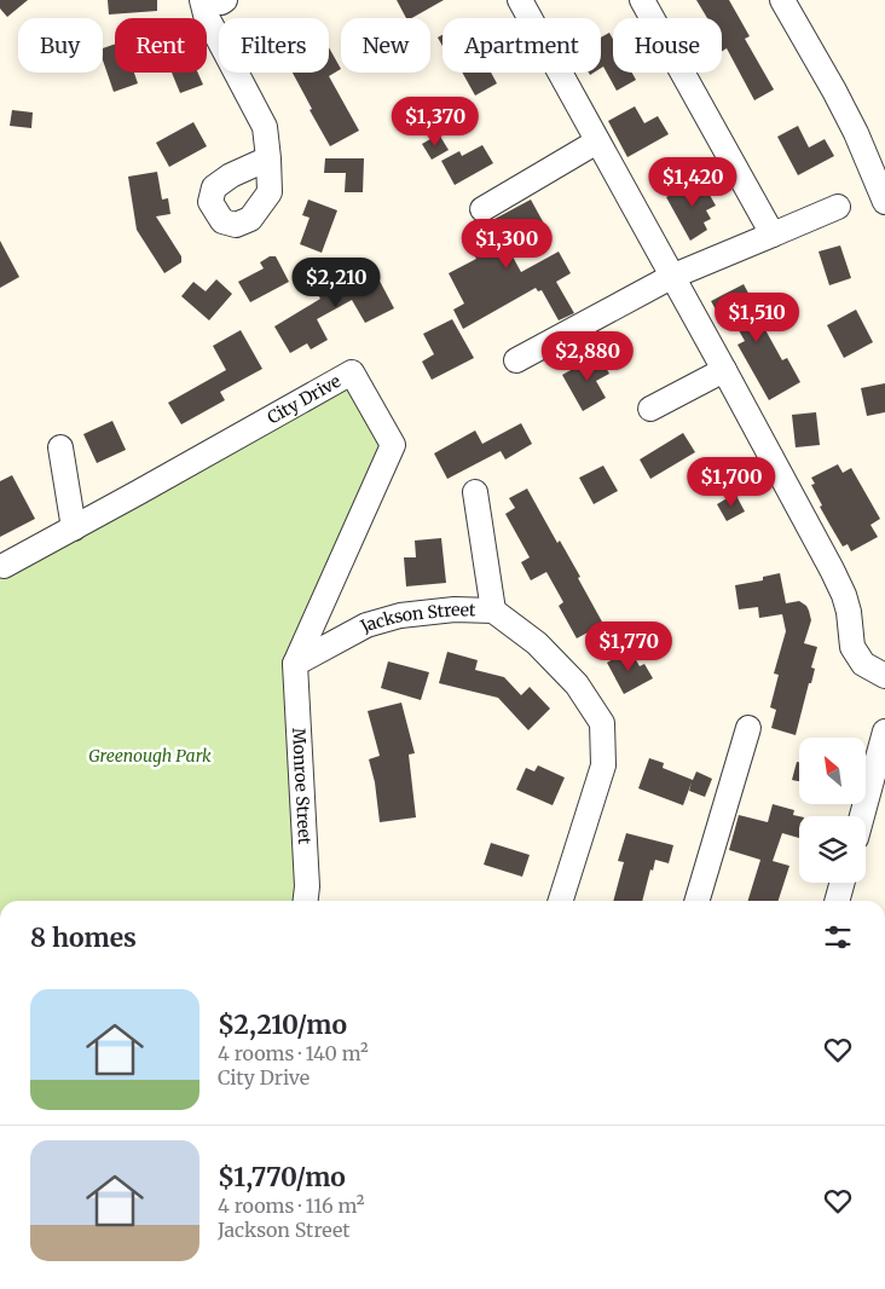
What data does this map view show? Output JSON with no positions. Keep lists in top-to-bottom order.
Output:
{
  "streets": {
    "street": ["City Drive", "Jackson Street", "Monroe Street"]
  },
  "crossings": [
    ["City Drive", "Jackson Street"],
    ["City Drive", "Monroe Street"],
    ["Jackson Street", "Monroe Street"]
  ],
  "parks": ["Greenough Park"],
  "north": "top left",
  "page": {
    "chip": [
      "Buy",
      "Rent",
      "Filters",
      "New",
      "Apartment",
      "House"
    ],
    "price": [
      "$1,370",
      "$1,420",
      "$1,300",
      "$2,210",
      "$1,510",
      "$2,880",
      "$1,700",
      "$1,770"
    ],
    "heading": "8 homes",
    "list": [
      {
        "name": "$2,210/mo",
        "note": "4 rooms · 140 m² · City Drive"
      },
      {
        "name": "$1,770/mo",
        "note": "4 rooms · 116 m² · Jackson Street"
      }
    ]
  }
}
